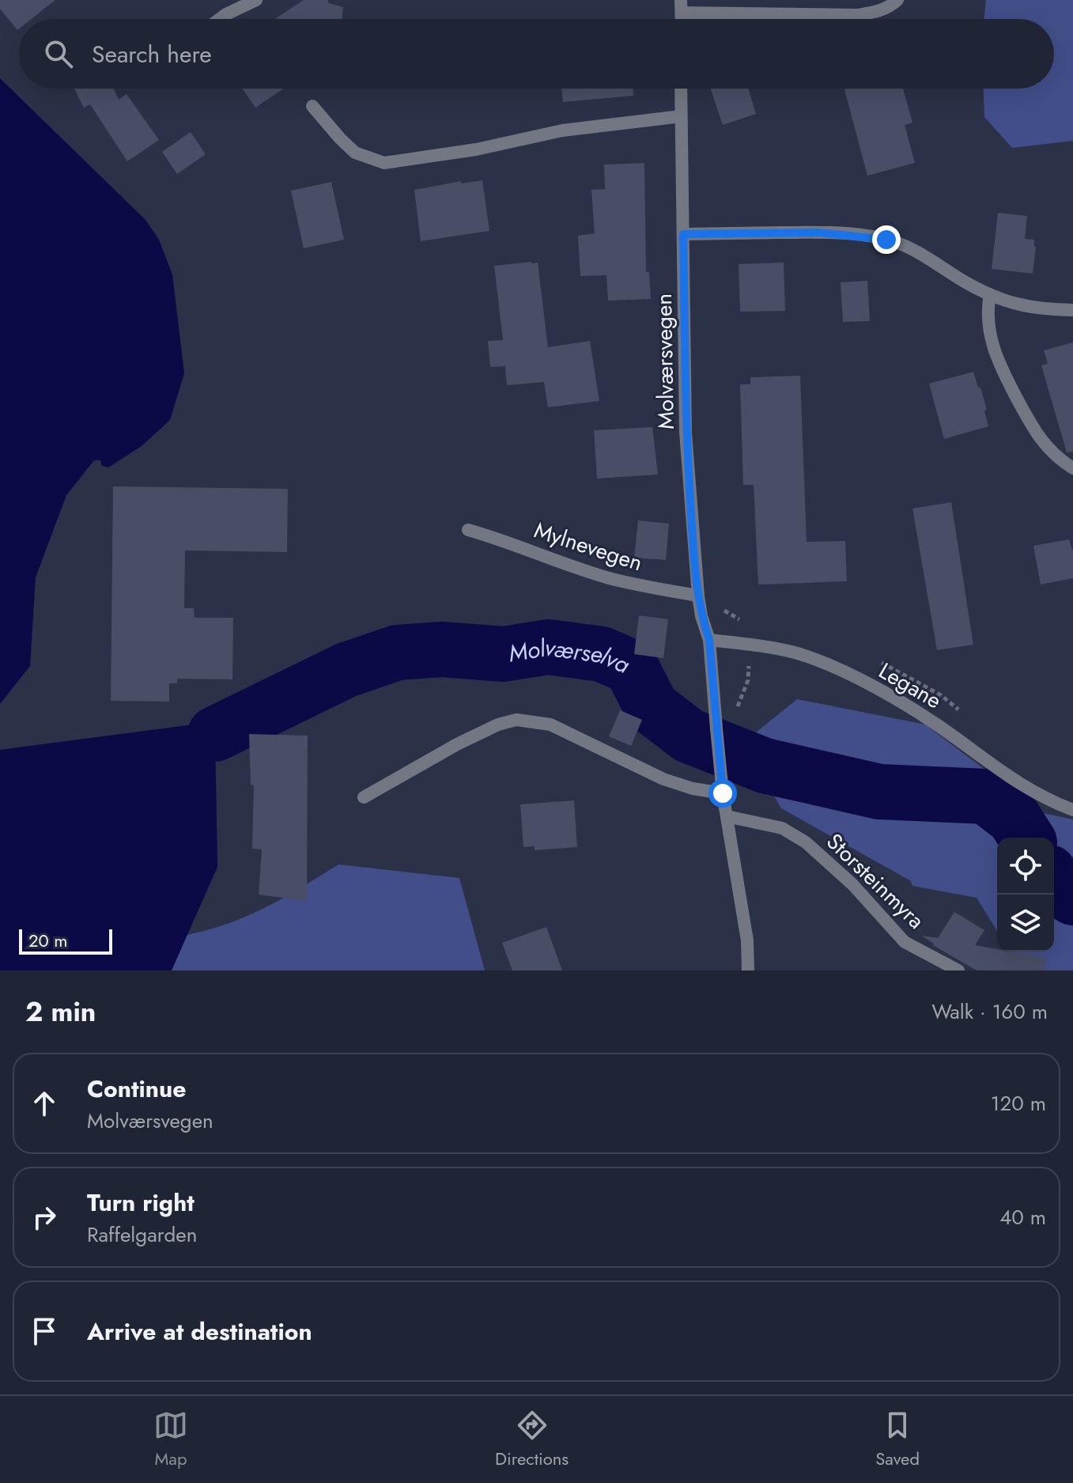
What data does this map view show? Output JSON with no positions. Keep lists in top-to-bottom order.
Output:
{
  "streets": {
    "street": [
      "Molværsvegen",
      "Mylnevegen",
      "Legane",
      "Storsteinmyra"
    ]
  },
  "crossings": [
    ["Molværsvegen", "Mylnevegen"],
    ["Molværsvegen", "Legane"],
    ["Molværsvegen", "Storsteinmyra"]
  ],
  "water": ["Molværselva"],
  "scale_bar": "20 m",
  "page": {
    "search": "Search here",
    "scale": "20 m",
    "heading": ["2 min", "Walk · 160 m"],
    "list": [
      ["Continue", "Molværsvegen", "120 m"],
      ["Turn right", "Raffelgarden", "40 m"],
      "Arrive at destination"
    ],
    "nav": ["Map", "Directions", "Saved"]
  }
}
